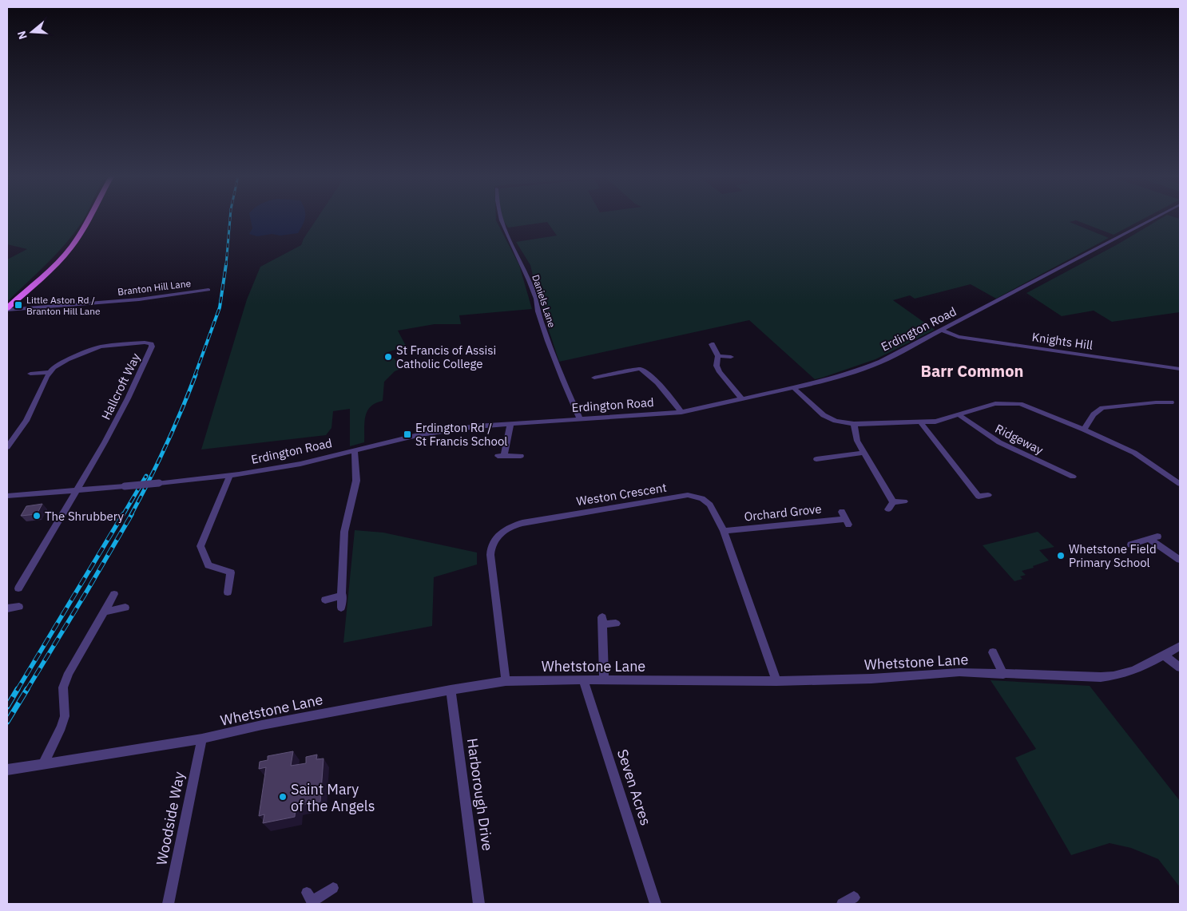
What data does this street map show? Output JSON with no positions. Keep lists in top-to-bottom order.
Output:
{
  "streets": {
    "street": [
      "Branton Hill Lane",
      "Daniels Lane",
      "Erdington Road",
      "Knights Hill",
      "Hallcroft Way",
      "Ridgeway",
      "Weston Crescent",
      "Orchard Grove",
      "Whetstone Lane",
      "Seven Acres",
      "Harborough Drive",
      "Woodside Way"
    ]
  },
  "crossings": [
    ["Daniels Lane", "Erdington Road"],
    ["Erdington Road", "Knights Hill"],
    ["Erdington Road", "Hallcroft Way"],
    ["Weston Crescent", "Orchard Grove"],
    ["Weston Crescent", "Whetstone Lane"],
    ["Whetstone Lane", "Seven Acres"],
    ["Whetstone Lane", "Harborough Drive"],
    ["Whetstone Lane", "Woodside Way"]
  ],
  "districts": ["Barr Common"],
  "places": {
    "transit": ["Little Aston Rd / Branton Hill Lane", "Erdington Rd / St Francis School"],
    "other": [
      "St Francis of Assisi Catholic College",
      "The Shrubbery",
      "Whetstone Field Primary School",
      "Saint Mary of the Angels"
    ]
  },
  "north": "left"
}
